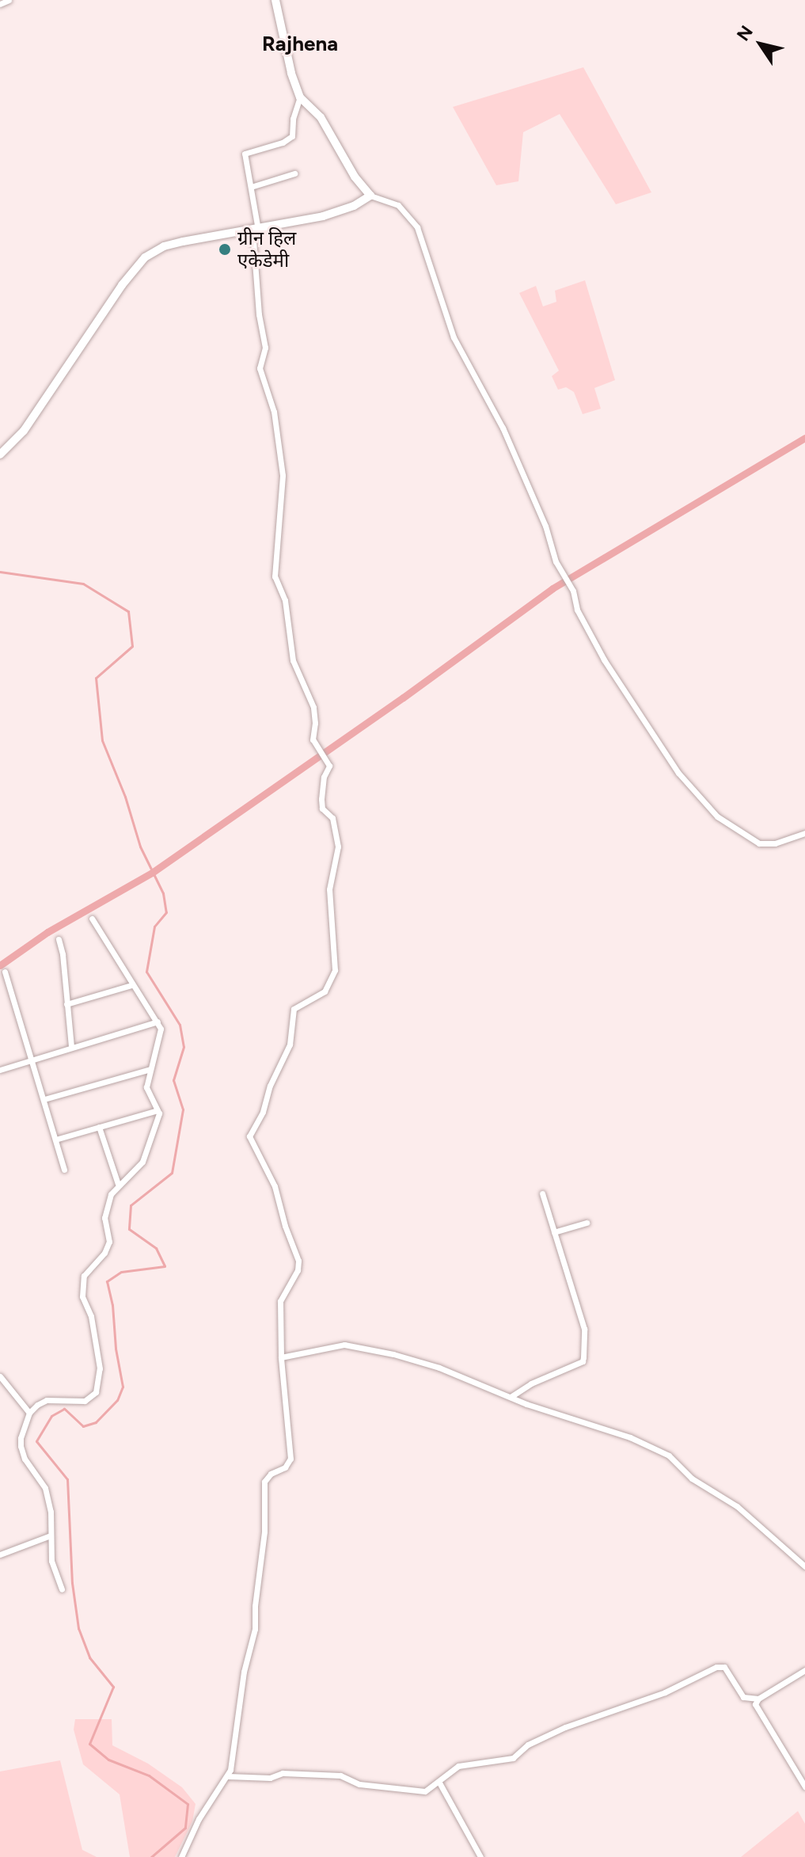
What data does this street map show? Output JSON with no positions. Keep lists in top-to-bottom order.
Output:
{
  "districts": ["Rajhena"],
  "places": ["ग्रीन हिल एकेडेमी"],
  "north": "top left"
}
